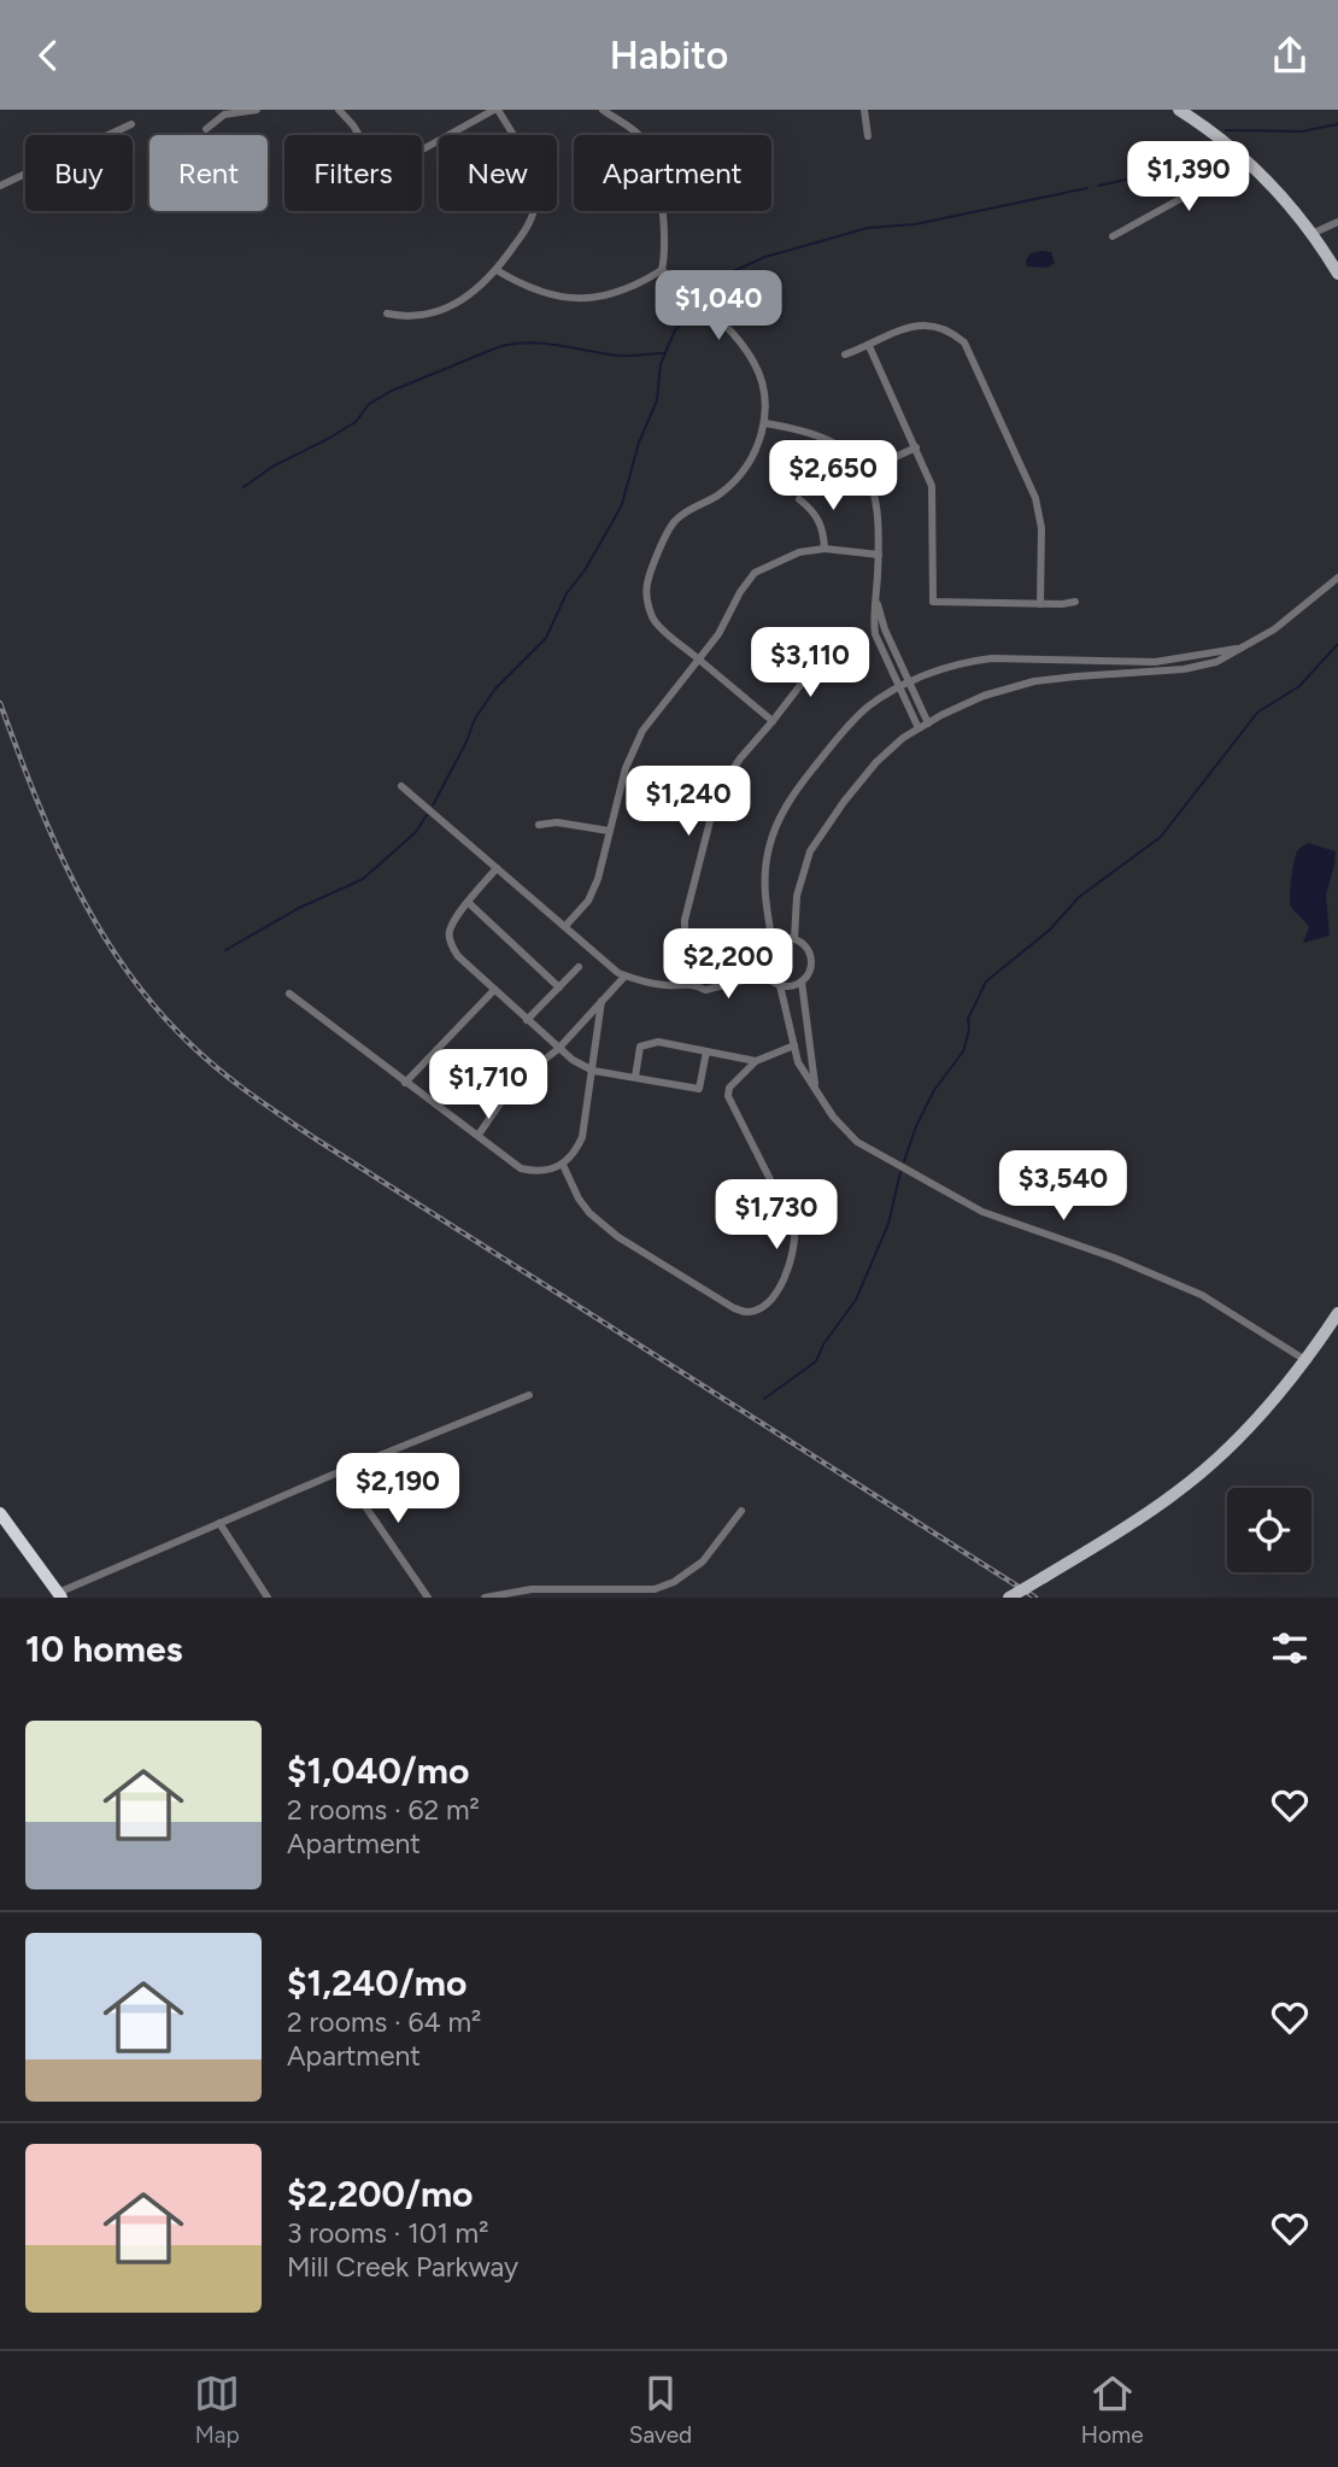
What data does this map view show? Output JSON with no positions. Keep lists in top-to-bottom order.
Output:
{
  "page": {
    "header": "Habito",
    "chip": [
      "Buy",
      "Rent",
      "Filters",
      "New",
      "Apartment"
    ],
    "price": [
      "$1,390",
      "$1,040",
      "$2,650",
      "$3,110",
      "$1,240",
      "$2,200",
      "$1,710",
      "$3,540",
      "$1,730",
      "$2,190"
    ],
    "heading": "10 homes",
    "list": [
      {
        "name": "$1,040/mo",
        "note": "2 rooms · 62 m² · Apartment"
      },
      {
        "name": "$1,240/mo",
        "note": "2 rooms · 64 m² · Apartment"
      },
      {
        "name": "$2,200/mo",
        "note": "3 rooms · 101 m² · Mill Creek Parkway"
      }
    ],
    "tabs": ["Map", "Saved", "Home"]
  }
}
